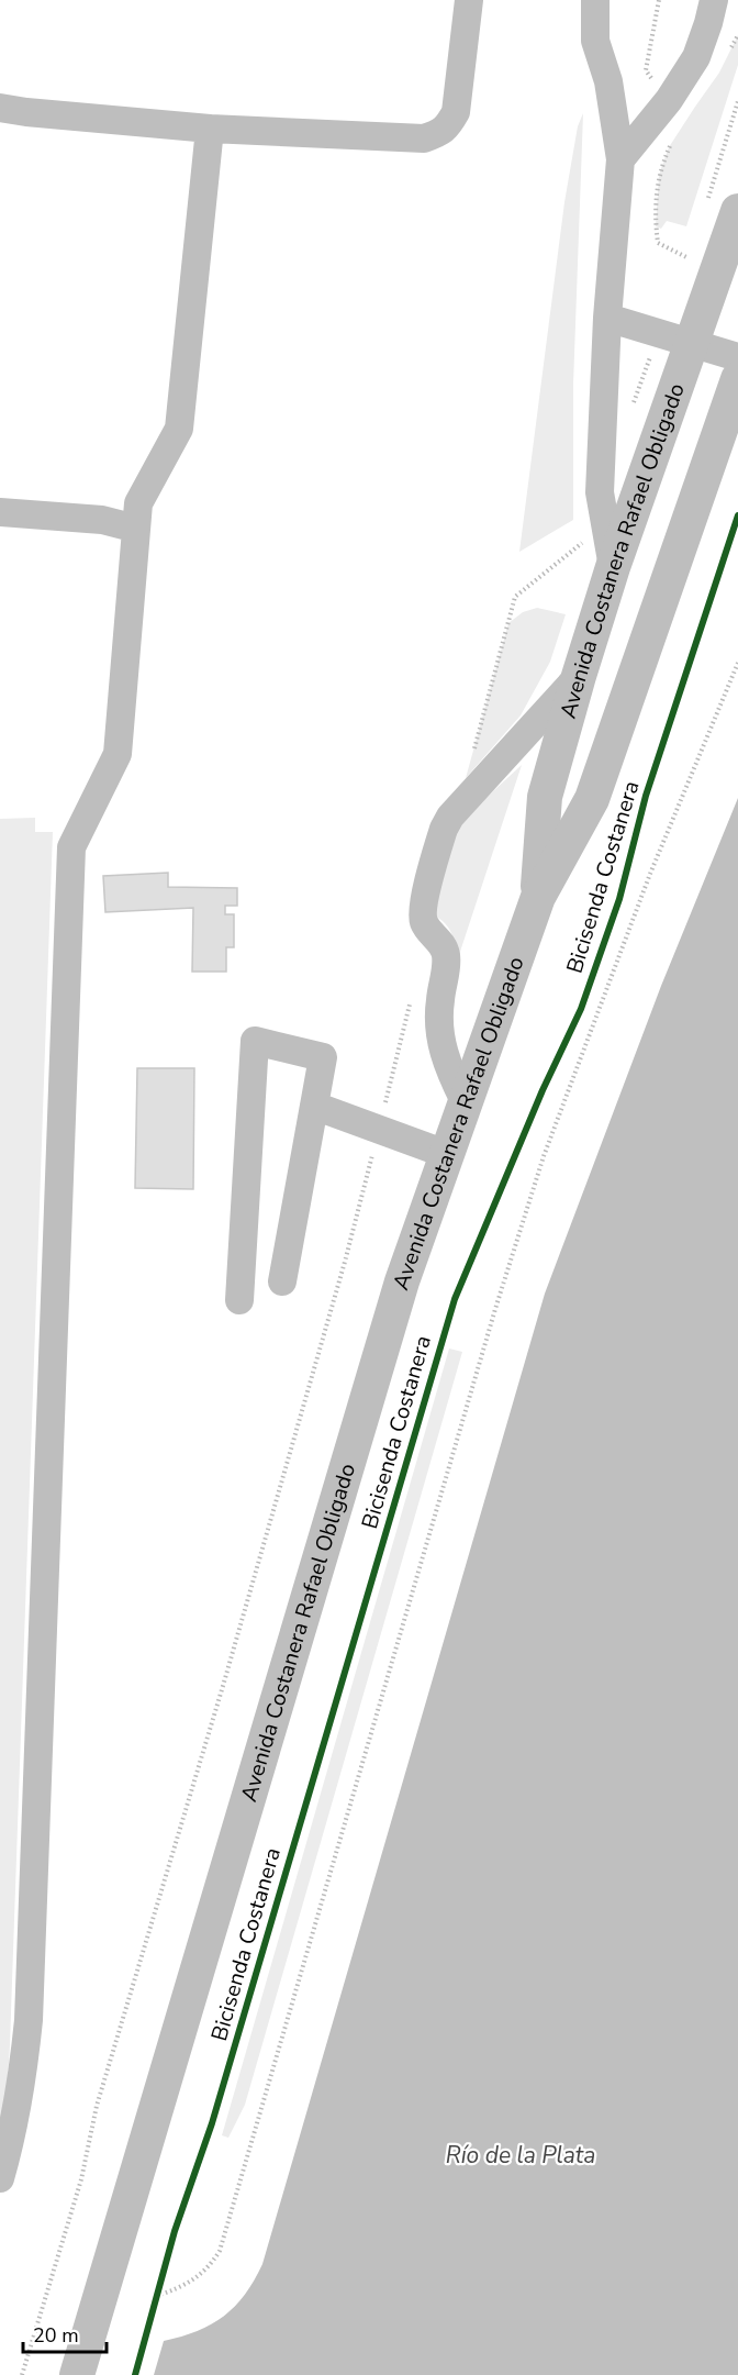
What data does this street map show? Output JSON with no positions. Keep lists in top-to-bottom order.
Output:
{
  "streets": {
    "main road": ["Avenida Costanera Rafael Obligado"],
    "cycle path": ["Bicisenda Costanera"]
  },
  "water": ["Río de la Plata"],
  "scale_bar": "20 m"
}
